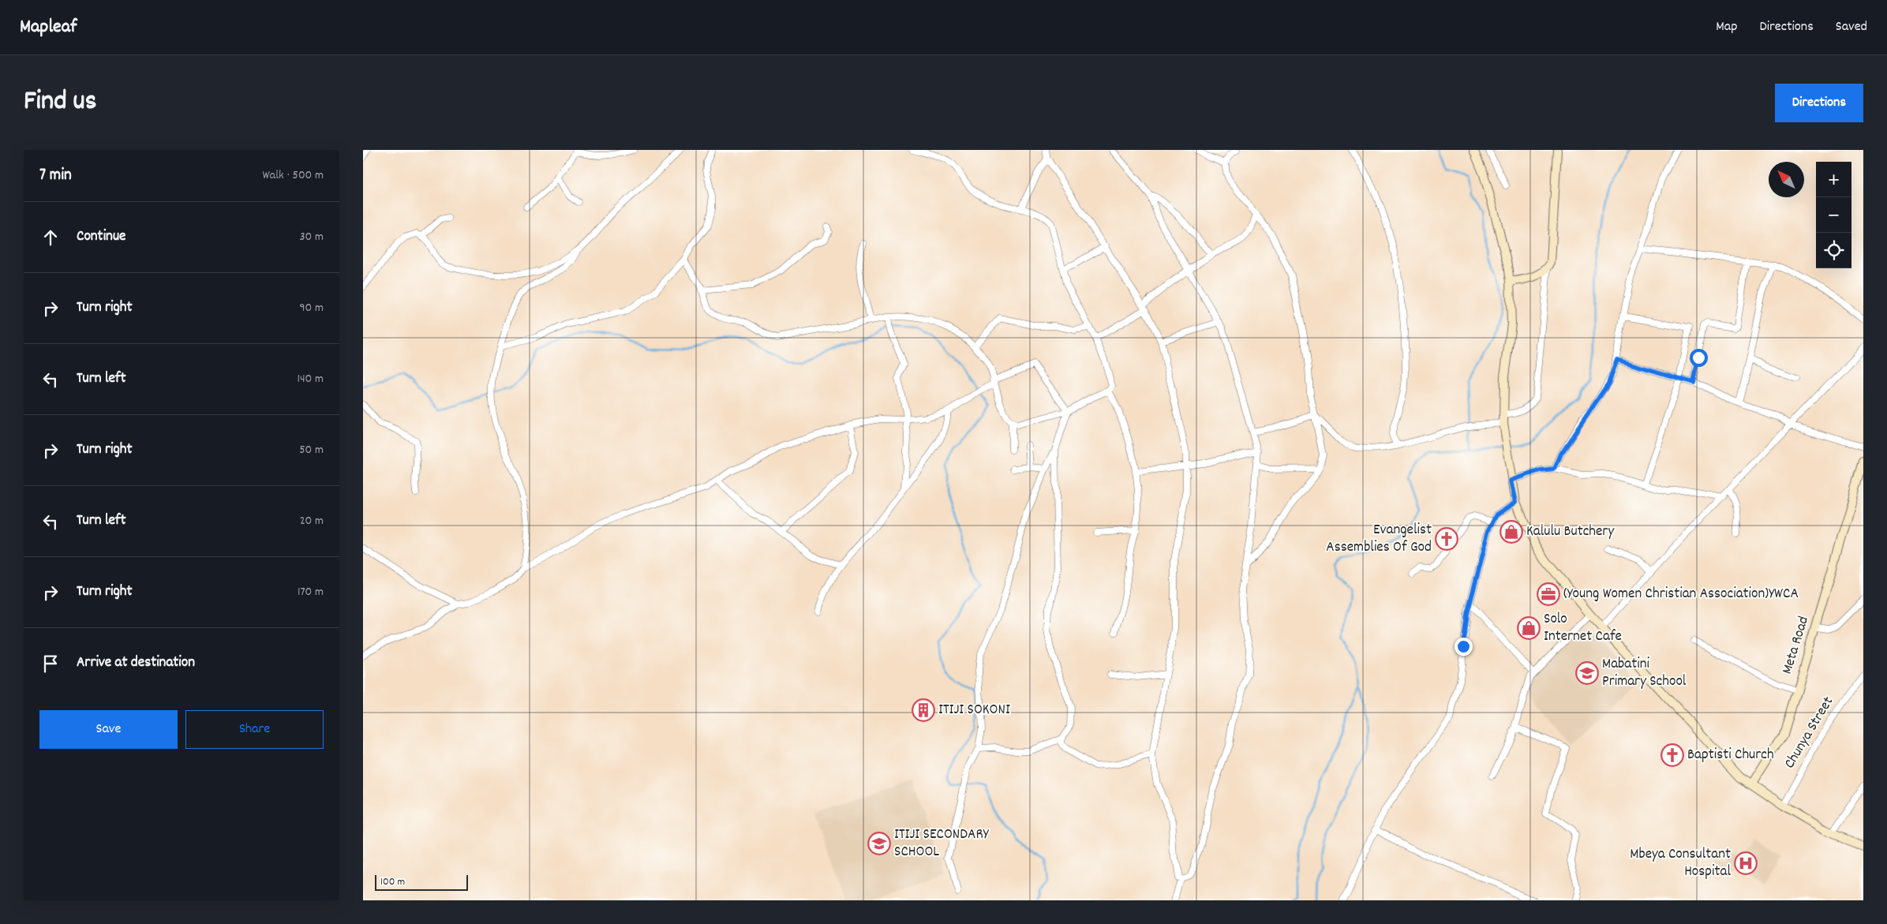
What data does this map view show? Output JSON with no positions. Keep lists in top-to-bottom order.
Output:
{
  "streets": {
    "main road": ["Meta Road"],
    "street": ["Chunya Street"]
  },
  "places": {
    "shop": ["Kalulu Butchery", "Solo Internet Cafe"],
    "church": ["Evangelist Assemblies Of God", "Baptisti Church"],
    "office": ["(Young Women Christian Association)YWCA"],
    "school or university": ["Mabatini Primary School", "ITIJI SECONDARY SCHOOL"],
    "building": ["ITIJI SOKONI"],
    "hospital": ["Mbeya Consultant Hospital"]
  },
  "scale_bar": "100 m",
  "north": "top left",
  "page": {
    "header": "Mapleaf",
    "nav": ["Map", "Directions", "Saved"],
    "title": "Find us",
    "buttons": [
      "Directions",
      ["Save", "Share"]
    ],
    "heading": ["7 min", "Walk · 500 m"],
    "map_buttons": ["+", "−"],
    "list": [
      ["Continue", "30 m"],
      ["Turn right", "90 m"],
      ["Turn left", "140 m"],
      ["Turn right", "50 m"],
      ["Turn left", "20 m"],
      ["Turn right", "170 m"],
      "Arrive at destination"
    ],
    "scale": "100 m"
  }
}
